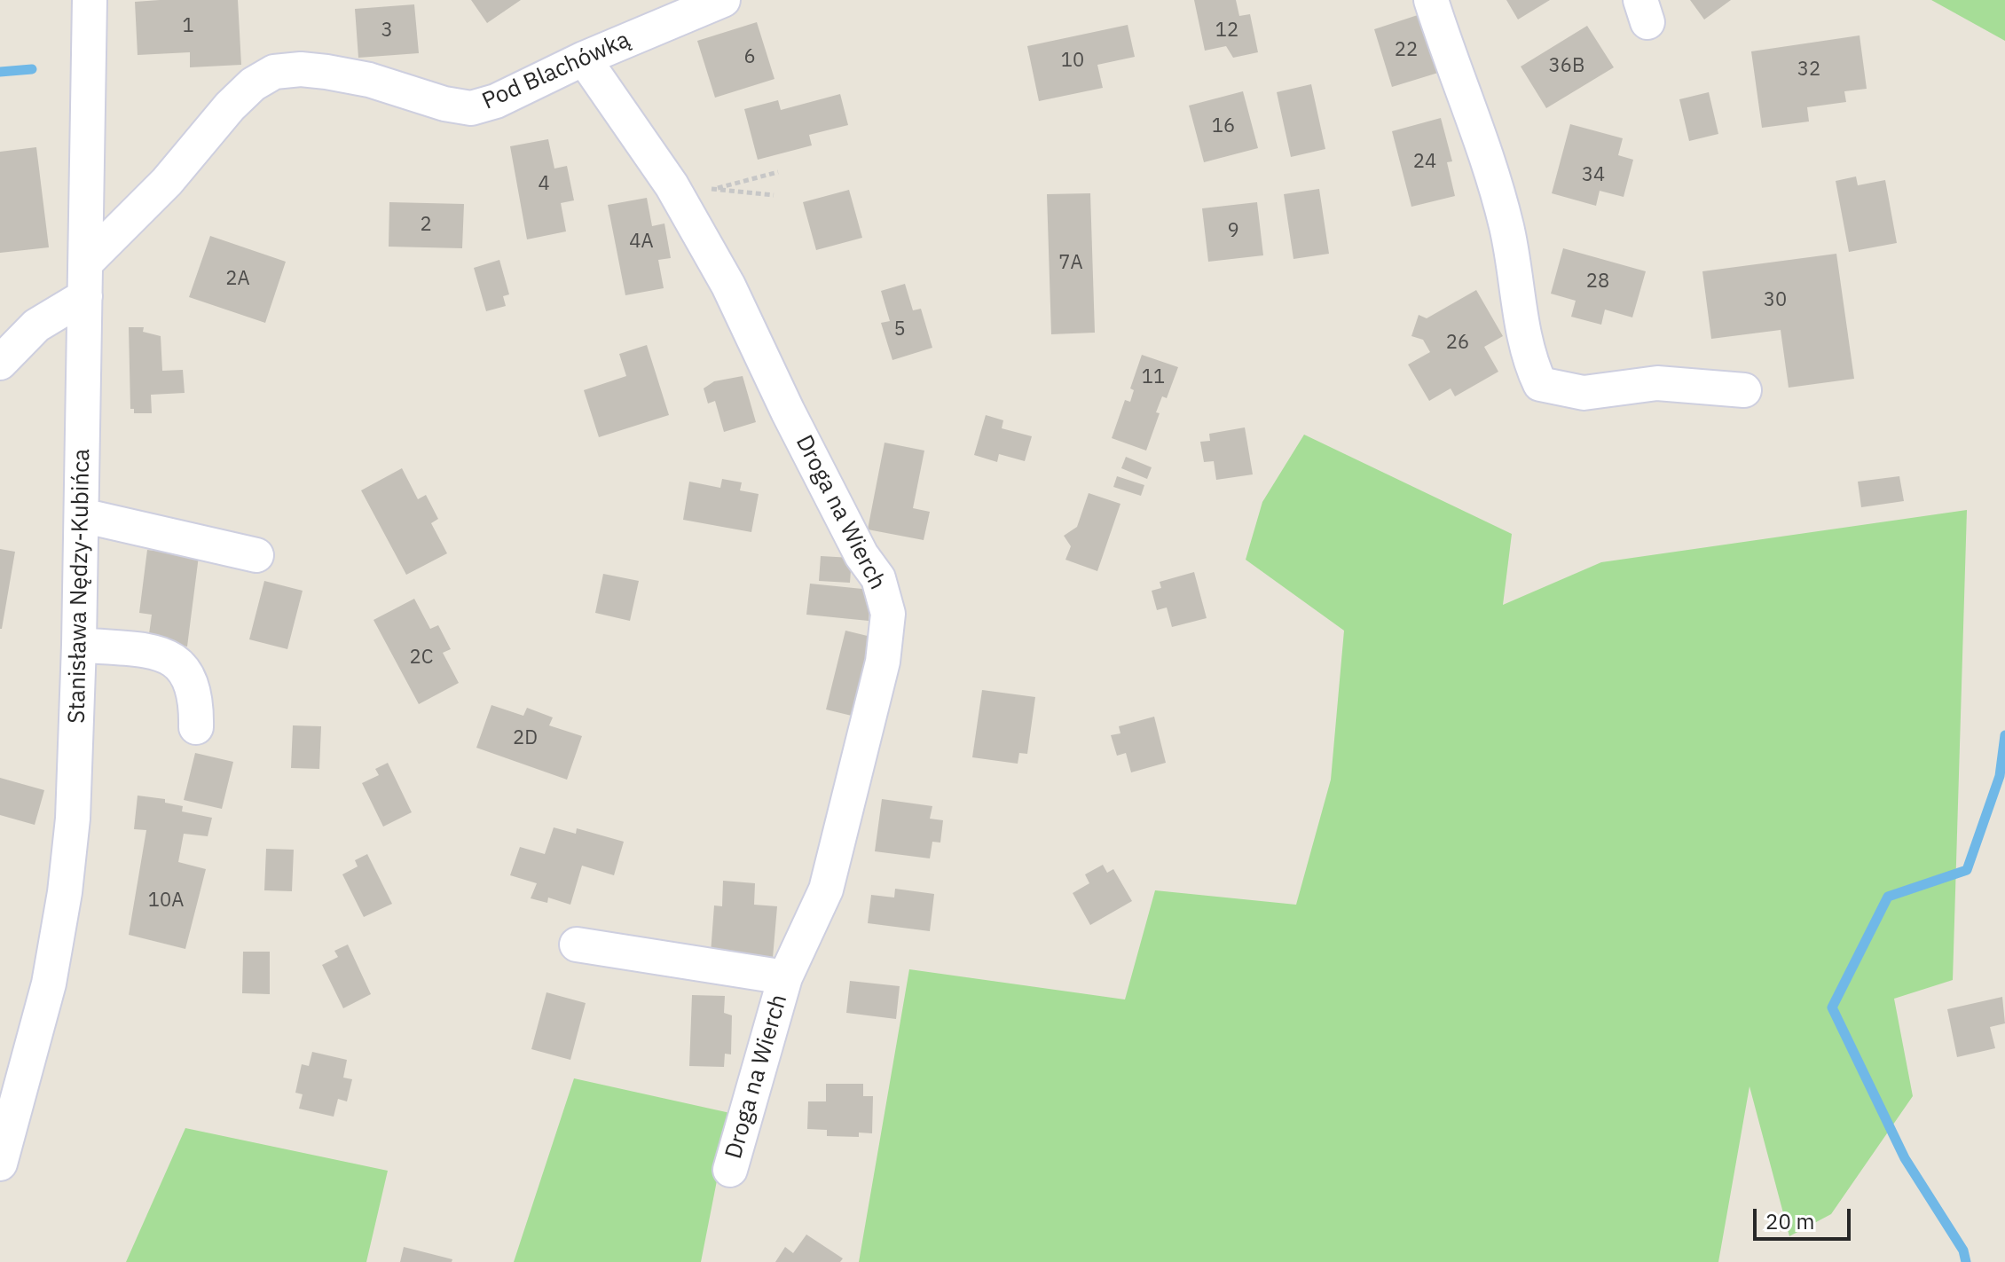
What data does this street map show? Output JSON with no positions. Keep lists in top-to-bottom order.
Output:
{
  "streets": {
    "street": ["Pod Blachówką", "Droga na Wierch", "Stanisława Nędzy-Kubińca"]
  },
  "crossings": [
    ["Pod Blachówką", "Droga na Wierch"],
    ["Pod Blachówką", "Stanisława Nędzy-Kubińca"]
  ],
  "house_numbers": [
    "1",
    "3",
    "12",
    "22",
    "6",
    "10",
    "36B",
    "32",
    "16",
    "24",
    "34",
    "4",
    "2",
    "9",
    "4A",
    "7A",
    "2A",
    "28",
    "30",
    "5",
    "26",
    "11",
    "2C",
    "2D",
    "10A"
  ],
  "scale_bar": "20 m"
}
